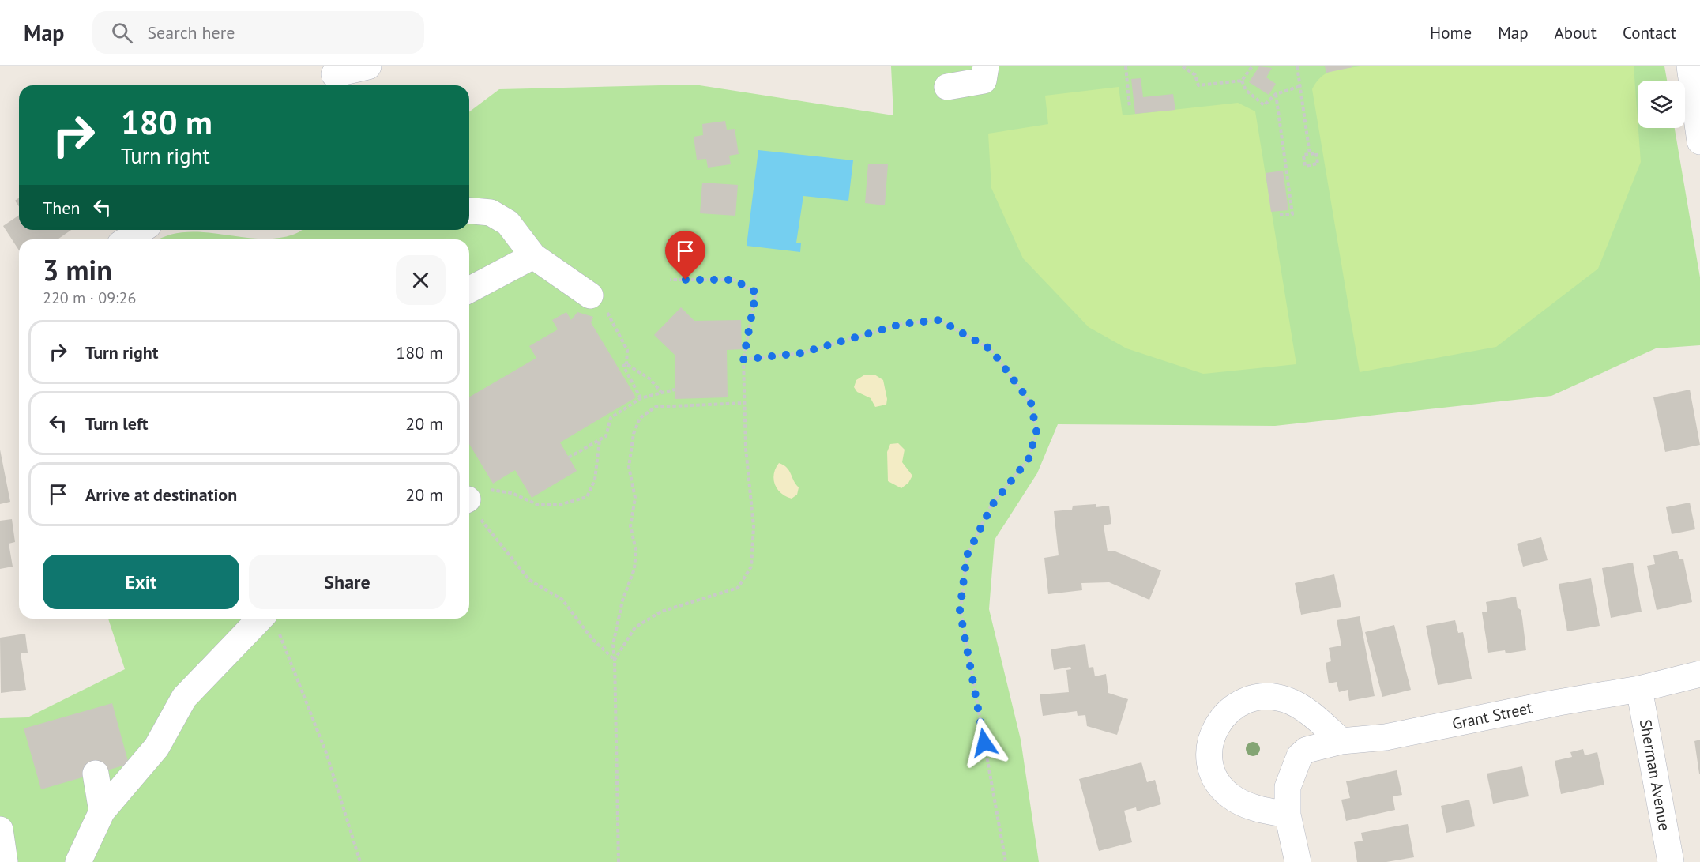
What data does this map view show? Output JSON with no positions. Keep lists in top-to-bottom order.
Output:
{
  "streets": {
    "street": ["Grant Street", "Sherman Avenue"]
  },
  "crossings": [
    ["Grant Street", "Sherman Avenue"]
  ],
  "page": {
    "header": "Map",
    "search": "Search here",
    "nav": [
      "Home",
      "Map",
      "About",
      "Contact"
    ],
    "turn": ["180 m", "Turn right"],
    "then": "Then",
    "heading": ["3 min", "220 m · 09:26"],
    "list": [
      {
        "name": "Turn right",
        "value": "180 m"
      },
      {
        "name": "Turn left",
        "value": "20 m"
      },
      {
        "name": "Arrive at destination",
        "value": "20 m"
      }
    ],
    "buttons": ["Exit", "Share"]
  }
}
